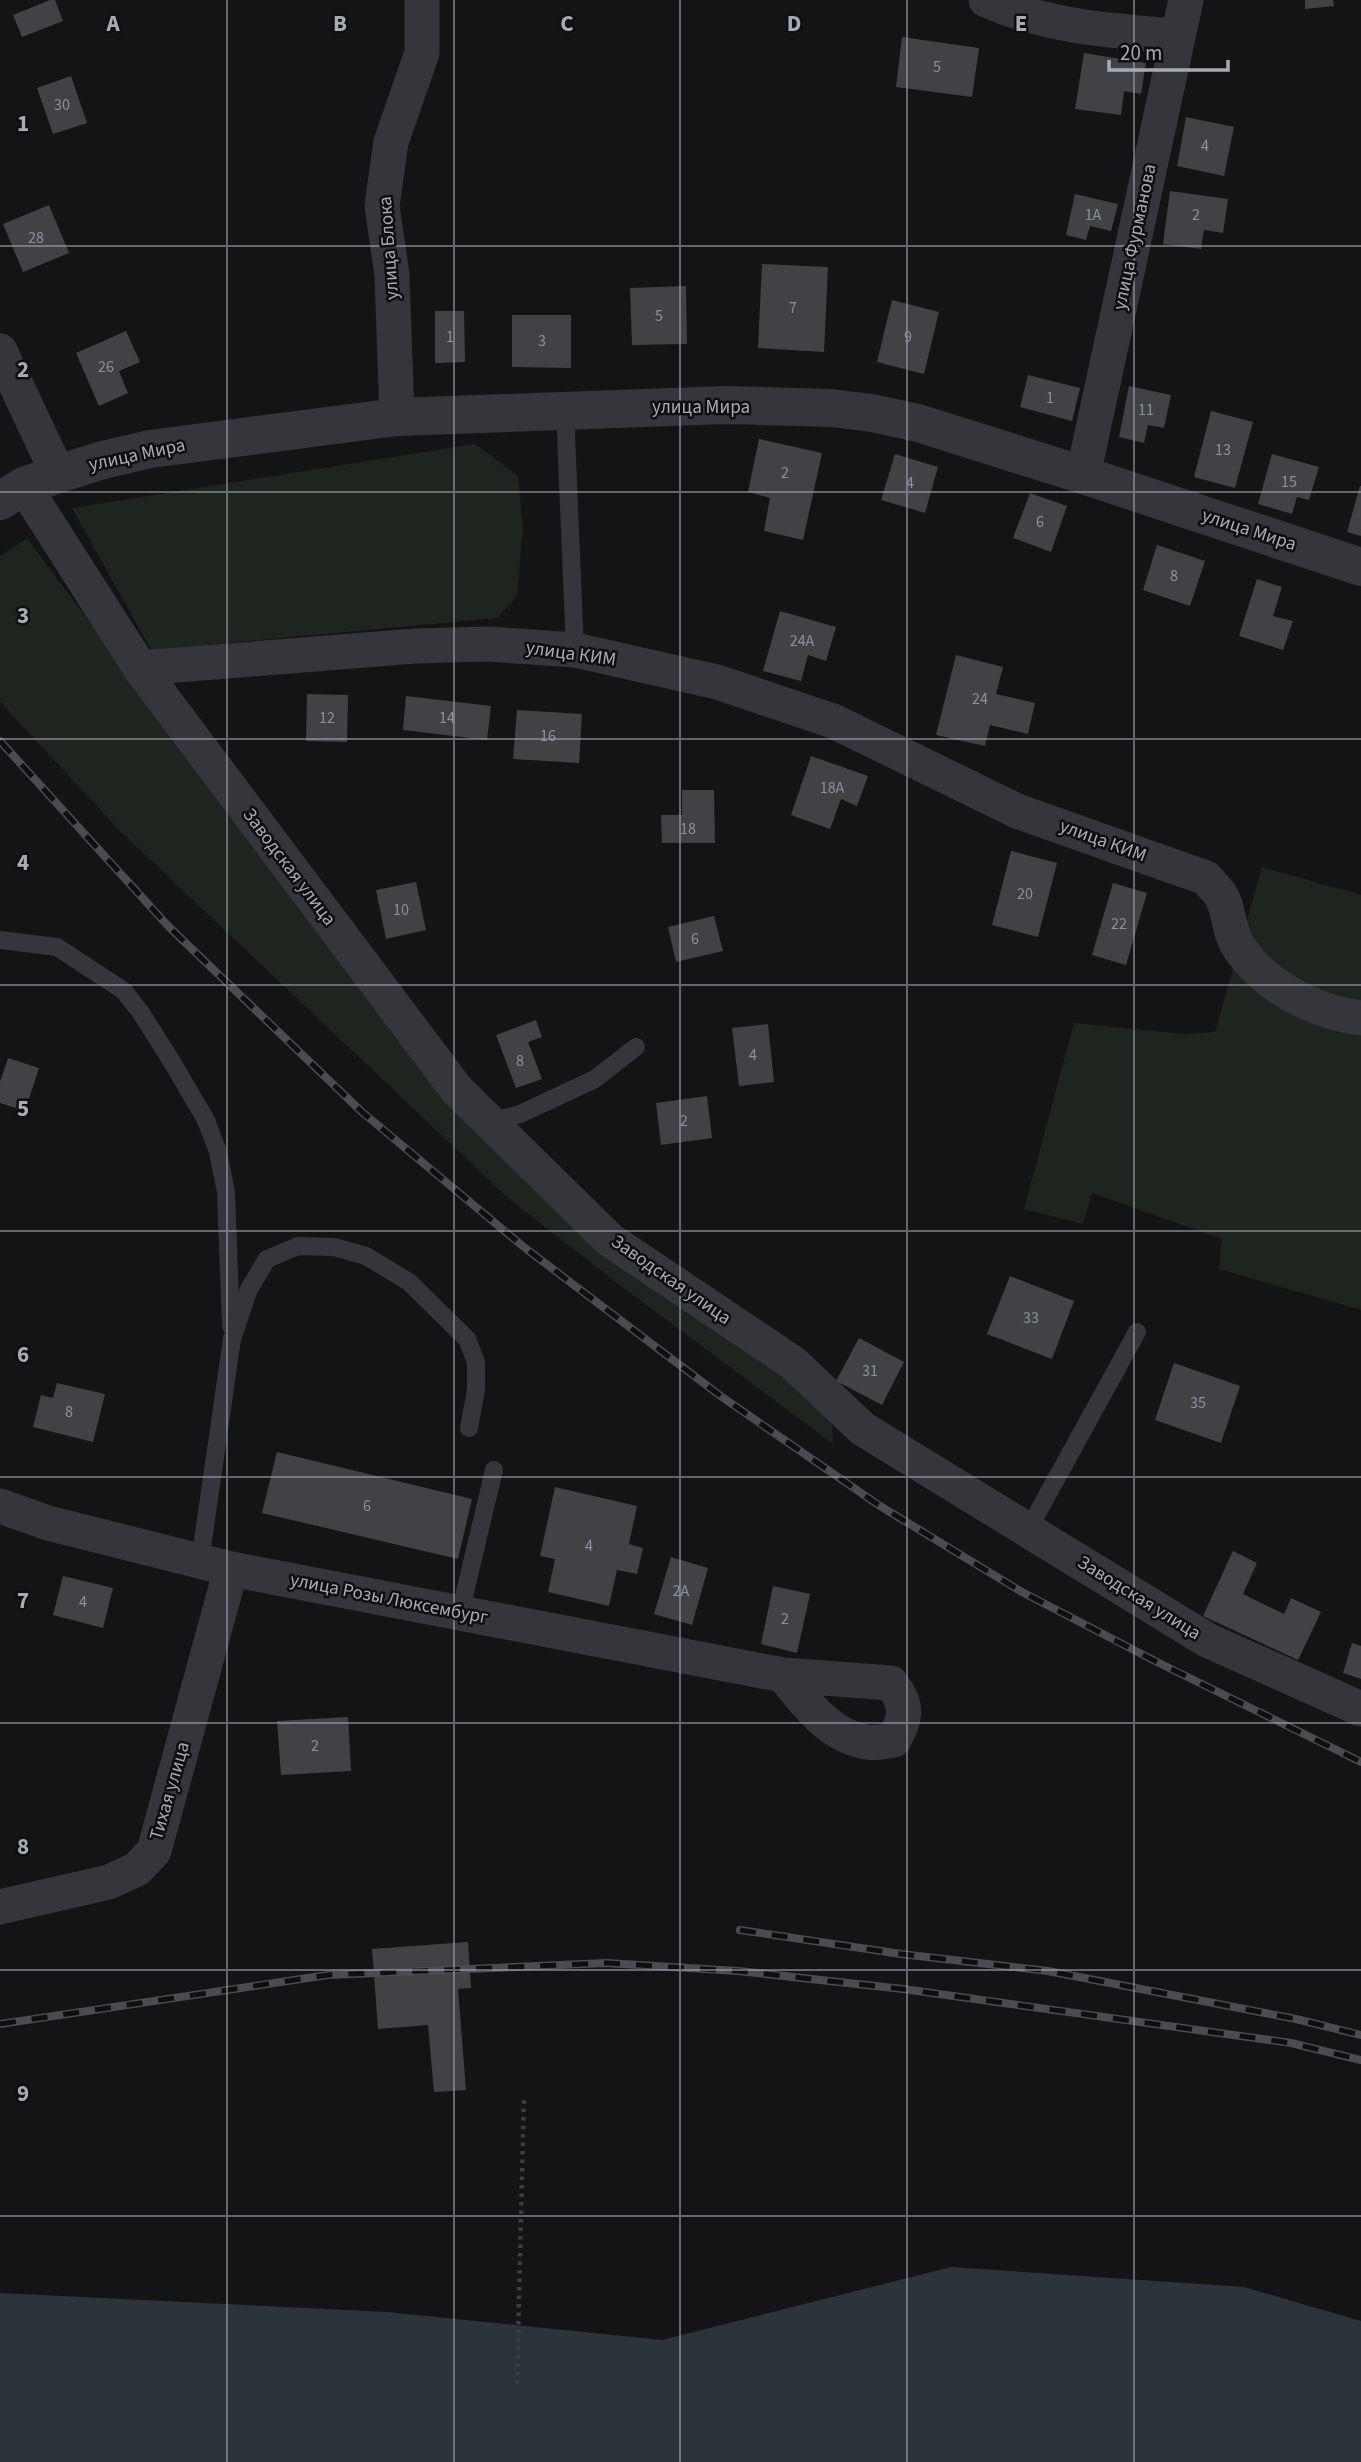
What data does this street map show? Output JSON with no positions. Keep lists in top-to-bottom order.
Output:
{
  "streets": {
    "street": [
      "улица Фурманова",
      "улица Блока",
      "улица Мира",
      "улица КИМ",
      "Заводская улица",
      "улица Розы Люксембург",
      "Тихая улица"
    ]
  },
  "crossings": [
    ["улица Фурманова", "улица Мира"],
    ["улица Блока", "улица Мира"],
    ["улица КИМ", "Заводская улица"],
    ["улица Розы Люксембург", "Тихая улица"]
  ],
  "house_numbers": [
    "5",
    "30",
    "4",
    "1А",
    "2",
    "28",
    "7",
    "5",
    "1",
    "9",
    "3",
    "26",
    "1",
    "11",
    "13",
    "2",
    "15",
    "4",
    "6",
    "8",
    "24А",
    "24",
    "12",
    "14",
    "16",
    "18А",
    "18",
    "20",
    "10",
    "22",
    "6",
    "4",
    "8",
    "2",
    "33",
    "31",
    "35",
    "8",
    "6",
    "4",
    "2А",
    "4",
    "2",
    "2"
  ],
  "scale_bar": "20 m",
  "grid": {
    "columns": [
      "A",
      "B",
      "C",
      "D",
      "E"
    ],
    "rows": [
      "1",
      "2",
      "3",
      "4",
      "5",
      "6",
      "7",
      "8",
      "9"
    ]
  }
}
